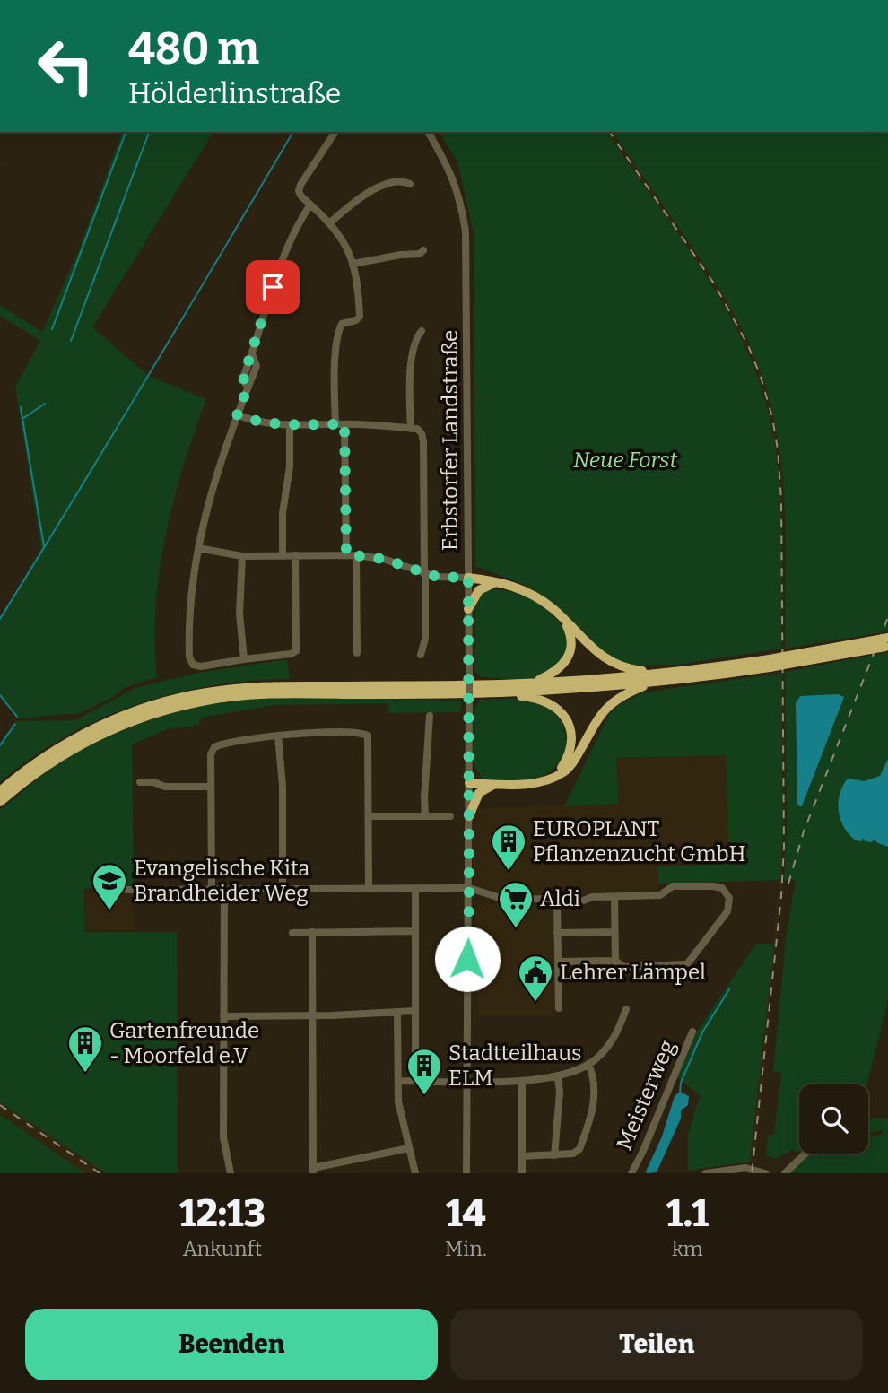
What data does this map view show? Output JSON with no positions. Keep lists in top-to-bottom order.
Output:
{
  "streets": {
    "street": ["Erbstorfer Landstraße", "Meisterweg"]
  },
  "parks": ["Neue Forst"],
  "places": {
    "building": ["EUROPLANT Pflanzenzucht GmbH", "Gartenfreunde - Moorfeld e.V", "Stadtteilhaus ELM"],
    "school or university": ["Evangelische Kita Brandheider Weg"],
    "supermarket": ["Aldi"],
    "public building": ["Lehrer Lämpel"]
  },
  "page": {
    "turn": ["480 m", "Hölderlinstraße"],
    "eta": [
      "12:13",
      "Ankunft",
      "14",
      "Min.",
      "1.1",
      "km"
    ],
    "buttons": ["Beenden", "Teilen"]
  }
}
